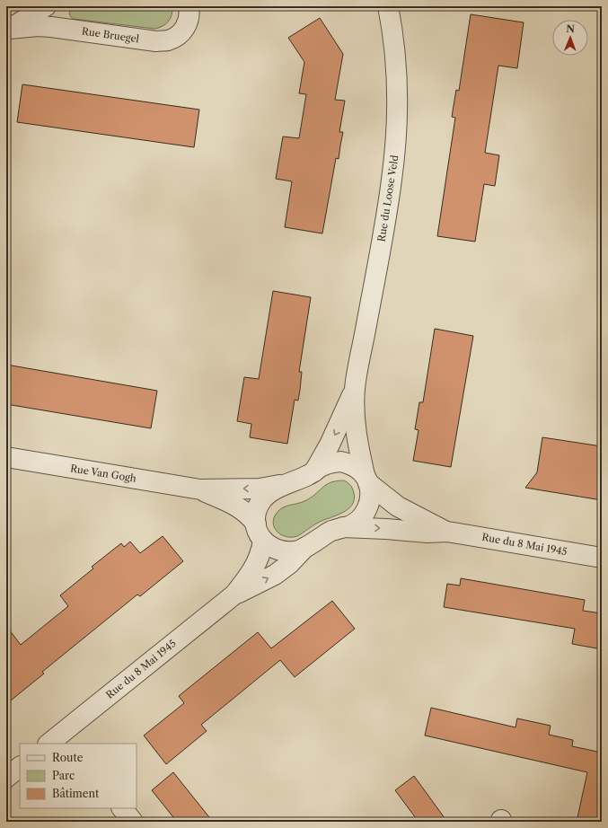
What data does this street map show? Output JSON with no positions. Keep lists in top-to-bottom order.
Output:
{
  "streets": {
    "street": [
      "Rue Bruegel",
      "Rue du Loose Veld",
      "Rue Van Gogh",
      "Rue du 8 Mai 1945"
    ]
  },
  "crossings": [
    ["Rue du Loose Veld", "Rue Van Gogh"],
    ["Rue du Loose Veld", "Rue du 8 Mai 1945"],
    ["Rue Van Gogh", "Rue du 8 Mai 1945"]
  ],
  "legend": ["Route", "Parc", "Bâtiment"],
  "north": "top"
}
